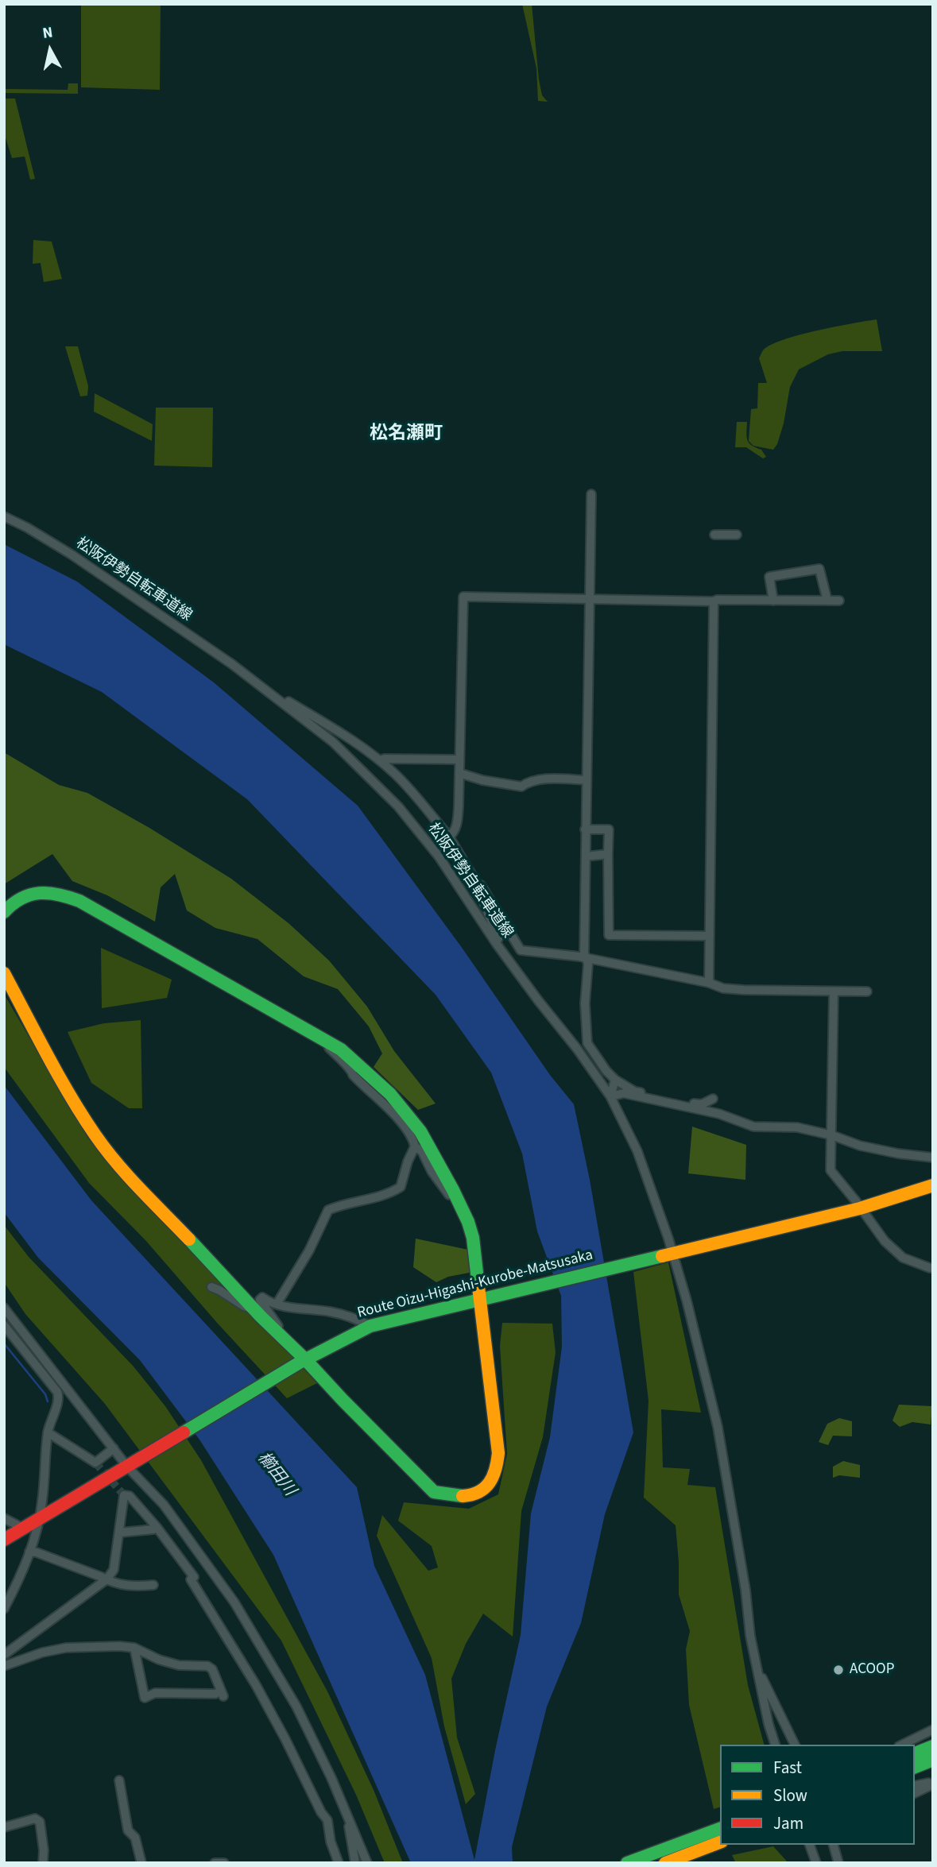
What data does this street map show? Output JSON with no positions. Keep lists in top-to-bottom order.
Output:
{
  "streets": {
    "main road": ["Route Oizu-Higashi-Kurobe-Matsusaka"],
    "street": ["松阪伊勢自転車道線"]
  },
  "crossings": [
    ["松阪伊勢自転車道線", "Route Oizu-Higashi-Kurobe-Matsusaka"]
  ],
  "districts": ["松名瀬町"],
  "water": ["櫛田川"],
  "places": ["ACOOP"],
  "legend": ["Fast", "Slow", "Jam"],
  "north": "top"
}
